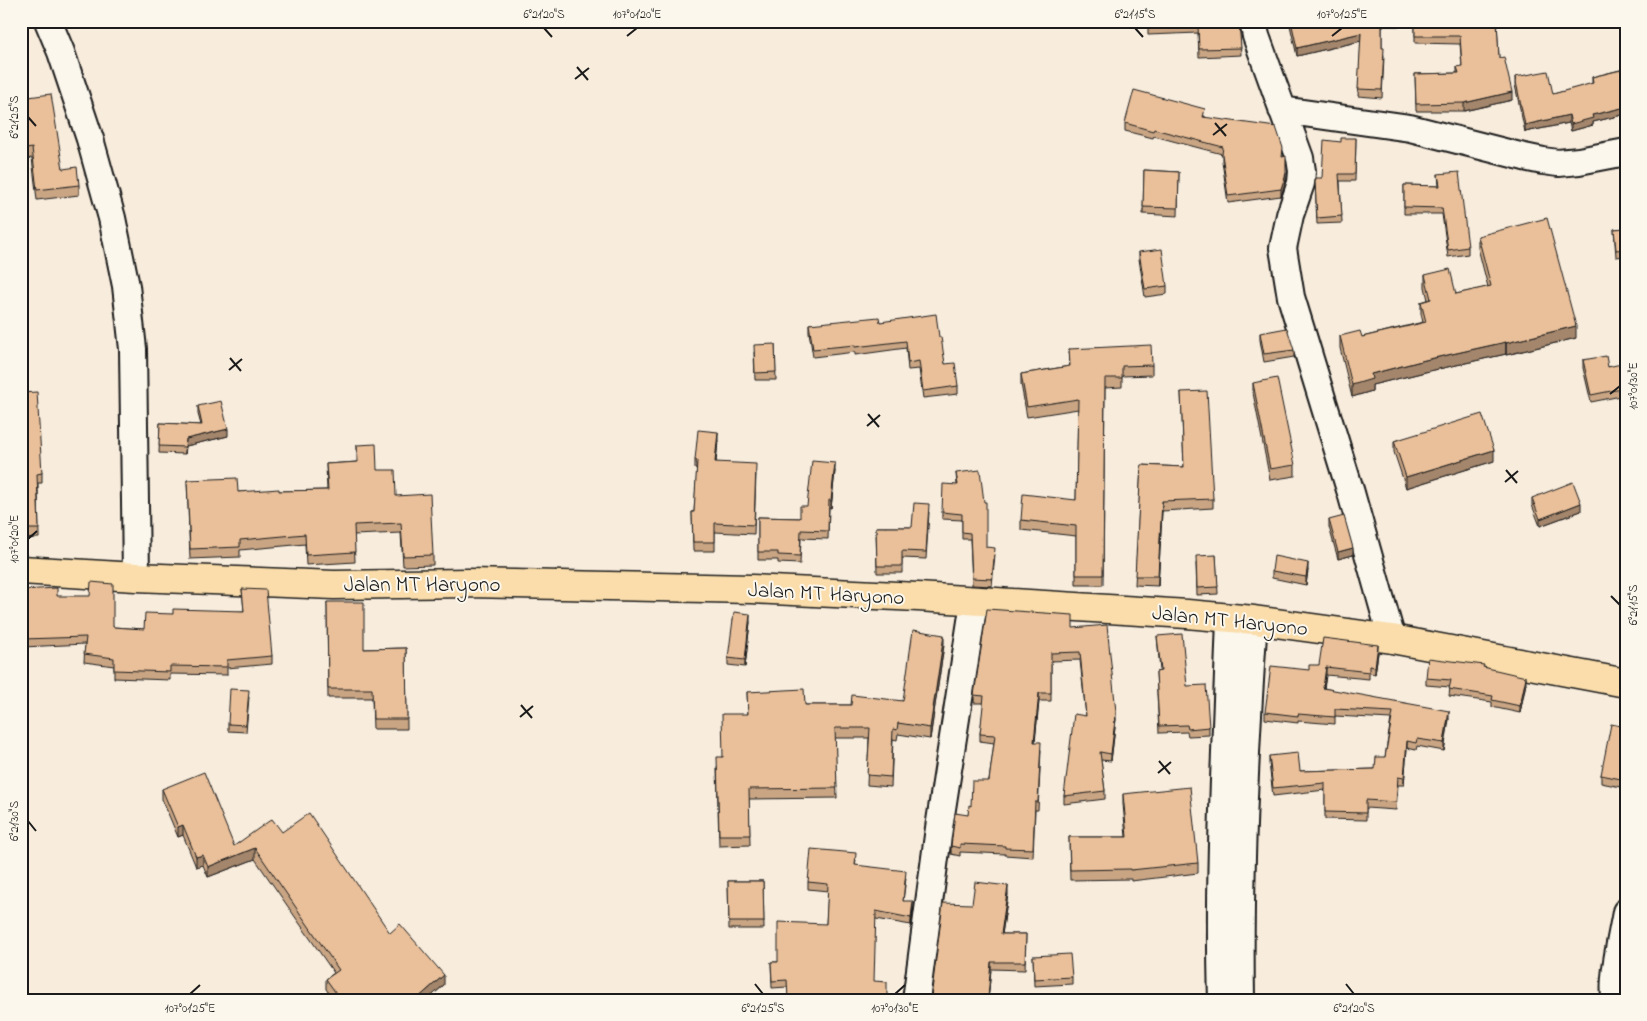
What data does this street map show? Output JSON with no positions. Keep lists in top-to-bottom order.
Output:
{
  "streets": {
    "main road": ["Jalan MT Haryono"]
  },
  "coordinates": [
    "6°21'20\"S",
    "107°01'20\"E",
    "6°21'15\"S",
    "107°01'25\"E",
    "6°21'25\"S",
    "107°01'30\"E",
    "6°21'30\"S"
  ]
}
